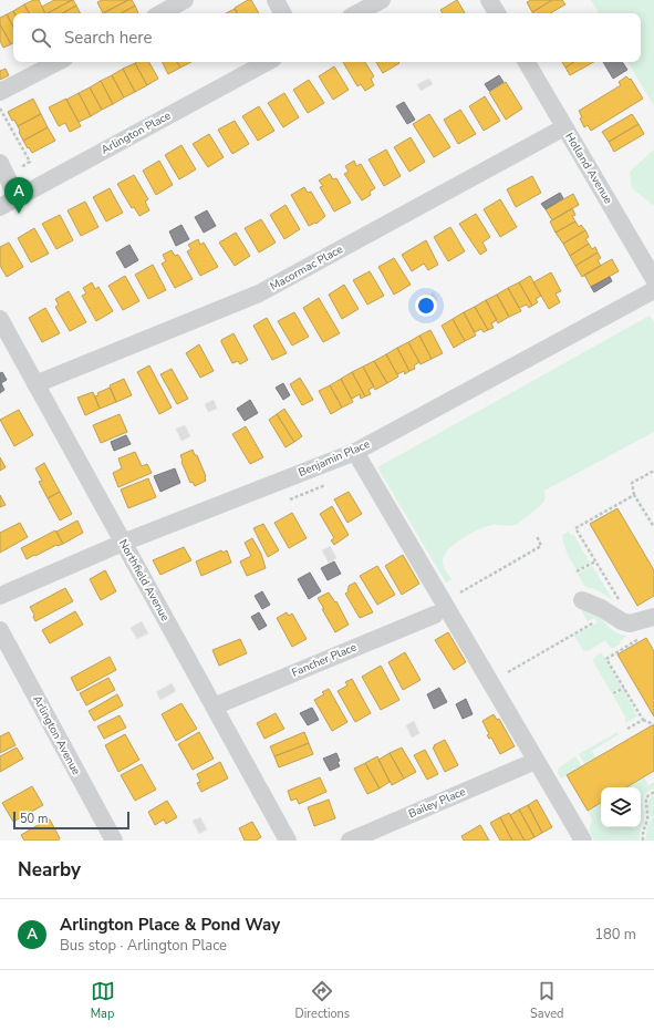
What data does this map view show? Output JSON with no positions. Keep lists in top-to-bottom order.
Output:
{
  "streets": {
    "street": [
      "Arlington Place",
      "Holland Avenue",
      "Macormac Place",
      "Benjamin Place",
      "Northfield Avenue",
      "Fancher Place",
      "Arlington Avenue",
      "Bailey Place"
    ]
  },
  "crossings": [
    ["Holland Avenue", "Macormac Place"],
    ["Macormac Place", "Northfield Avenue"],
    ["Benjamin Place", "Northfield Avenue"],
    ["Northfield Avenue", "Fancher Place"]
  ],
  "scale_bar": "50 m",
  "page": {
    "search": "Search here",
    "pins": "A",
    "scale": "50 m",
    "heading": "Nearby",
    "list": [
      {
        "mark": "A",
        "name": "Arlington Place & Pond Way",
        "note": "Bus stop · Arlington Place",
        "value": "180 m"
      }
    ],
    "nav": ["Map", "Directions", "Saved"]
  }
}
